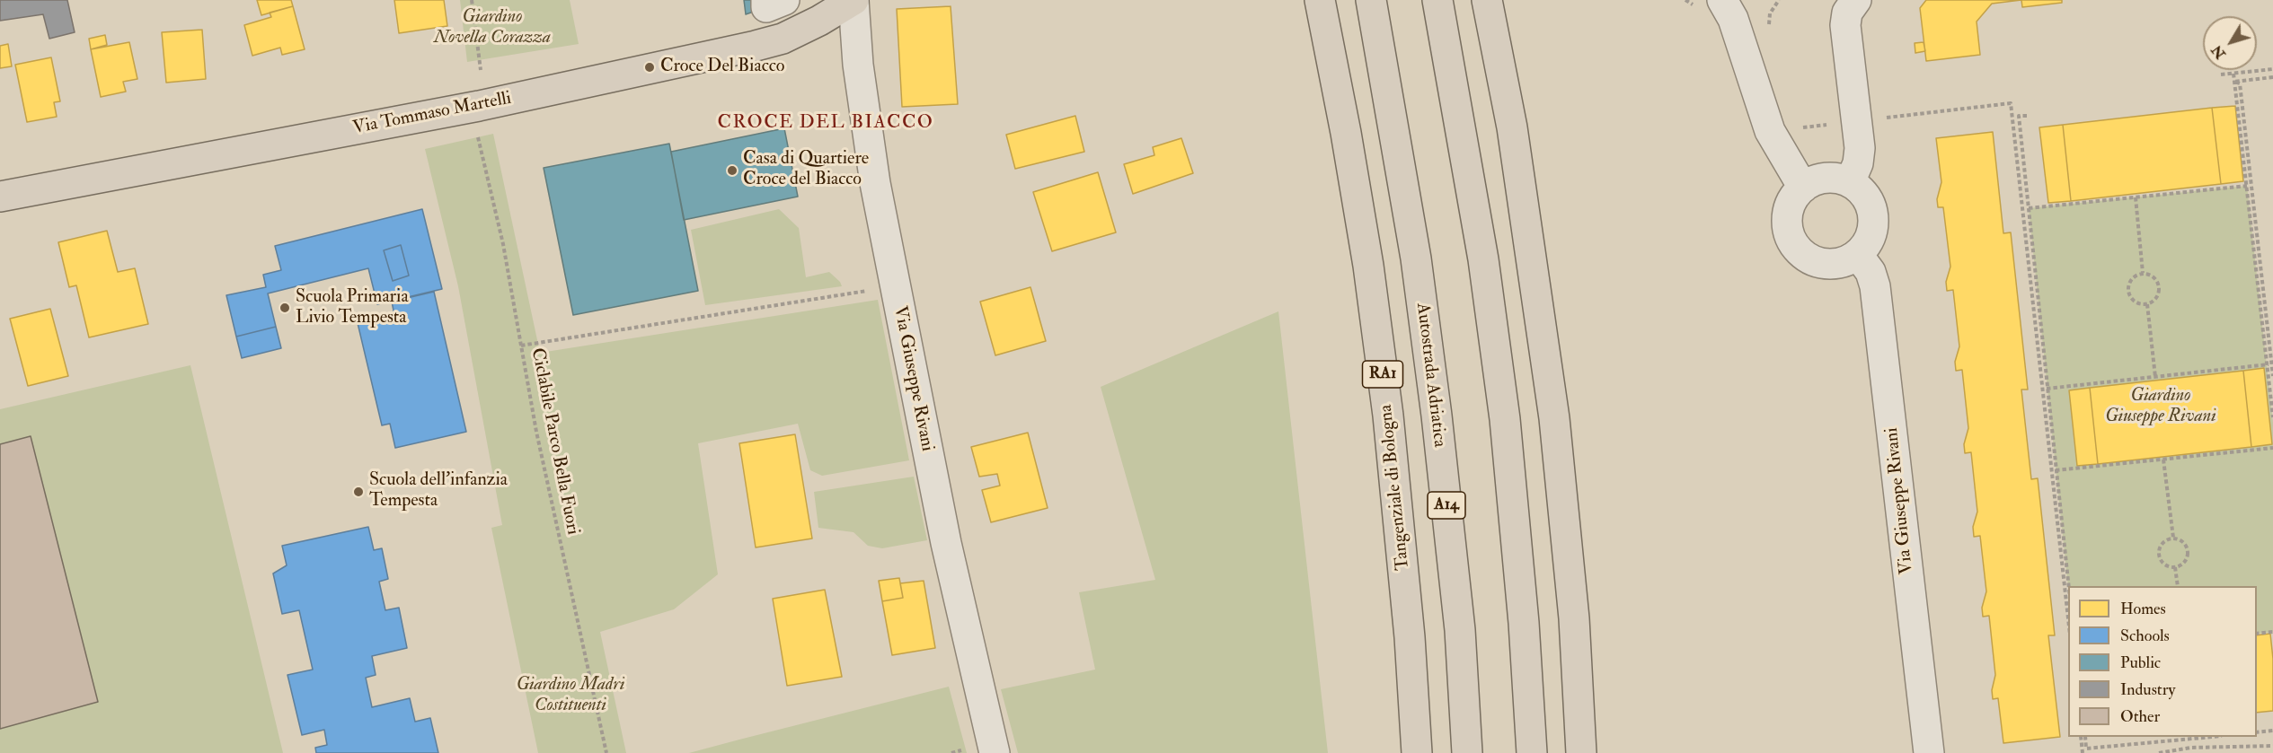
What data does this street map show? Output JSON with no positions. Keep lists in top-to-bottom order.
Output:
{
  "streets": {
    "main road": [
      "Via Tommaso Martelli",
      "RA1",
      "Autostrada Adriatica",
      "Tangenziale di Bologna",
      "A14"
    ],
    "street": ["Via Giuseppe Rivani"],
    "path": ["Ciclabile Parco Bella Fuori"]
  },
  "crossings": [
    ["Via Tommaso Martelli", "Via Giuseppe Rivani"]
  ],
  "districts": ["CROCE DEL BIACCO"],
  "parks": ["Giardino Novella Corazza", "Giardino Giuseppe Rivani", "Giardino Madri Costituenti"],
  "places": [
    "Croce Del Biacco",
    "Casa di Quartiere Croce del Biacco",
    "Scuola Primaria Livio Tempesta",
    "Scuola dell'infanzia Tempesta"
  ],
  "legend": [
    "Homes",
    "Schools",
    "Public",
    "Industry",
    "Other"
  ],
  "north": "bottom left"
}
